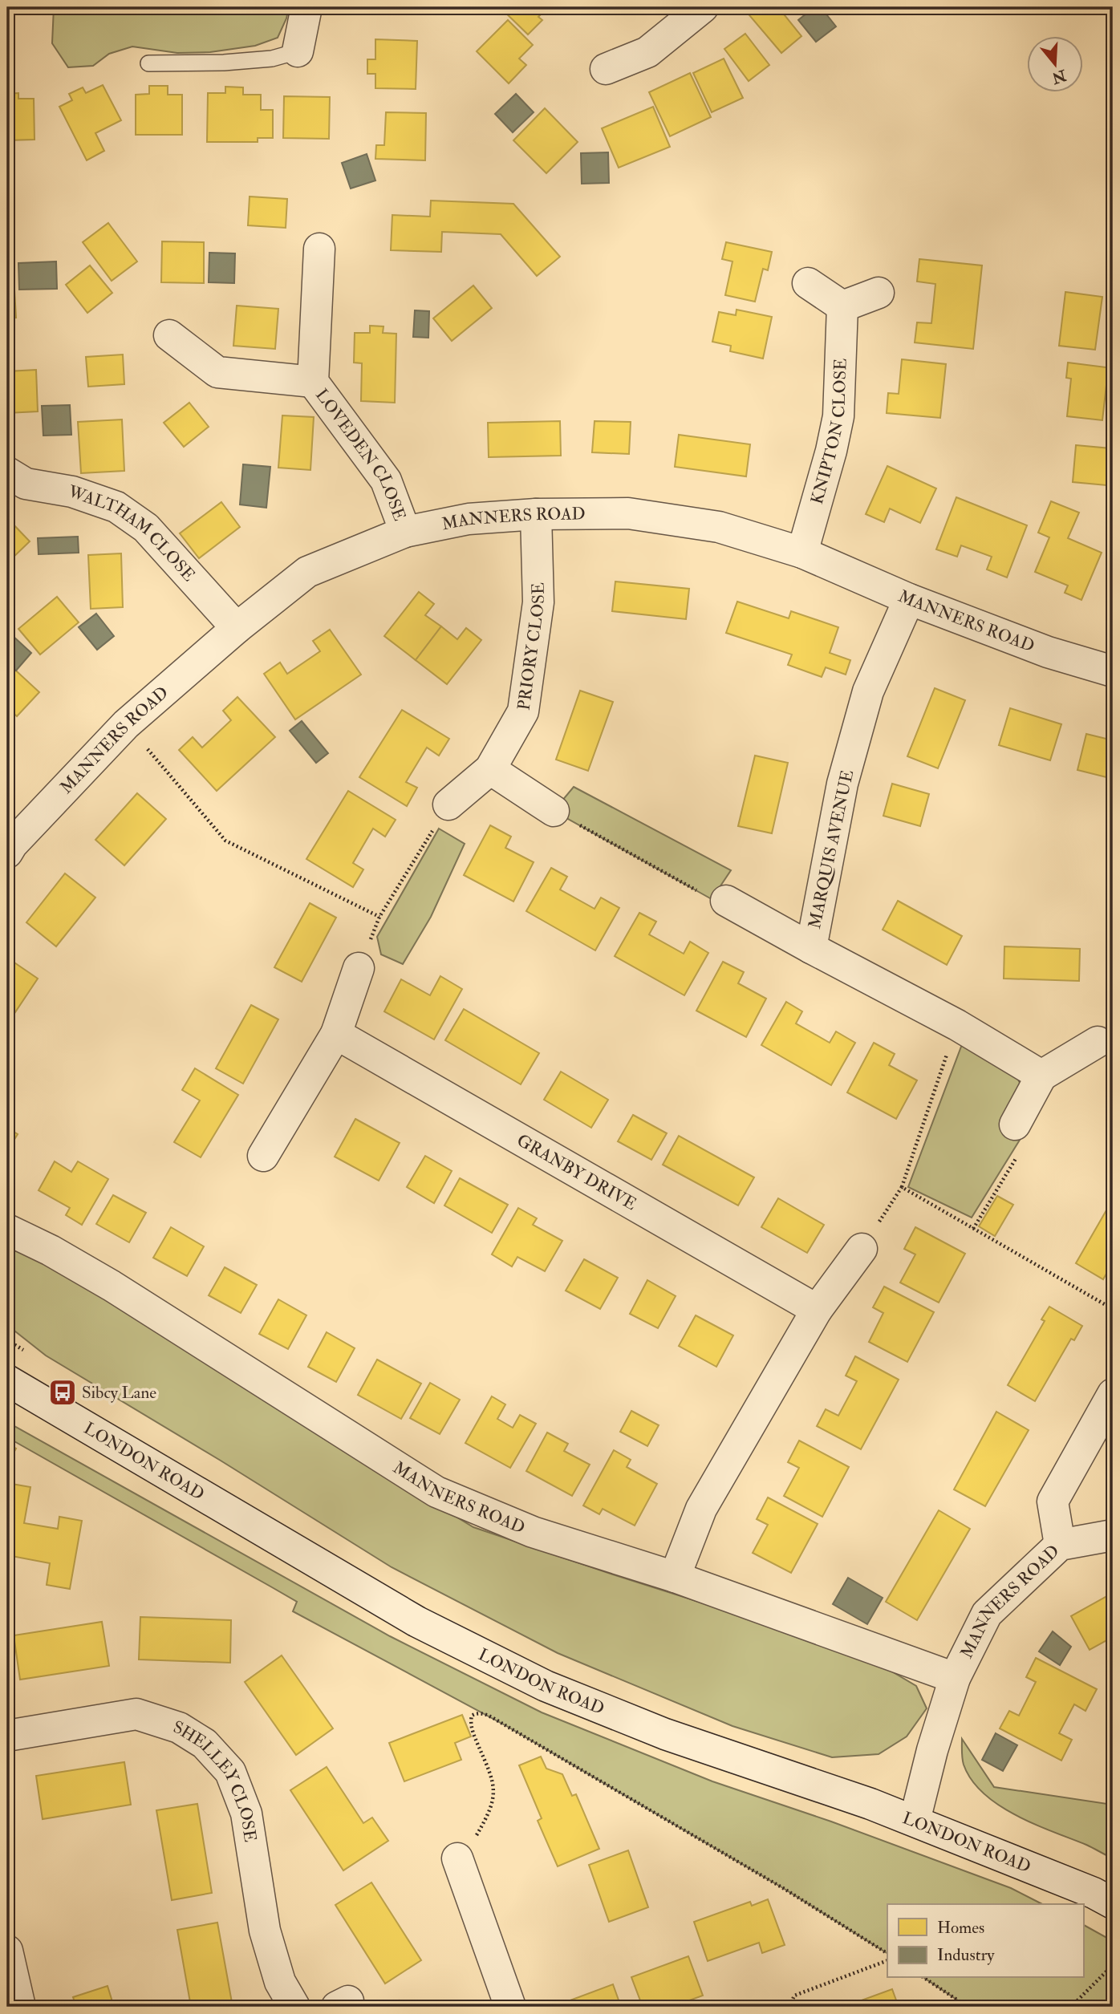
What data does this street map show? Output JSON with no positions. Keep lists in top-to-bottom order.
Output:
{
  "streets": {
    "street": [
      "KNIPTON CLOSE",
      "LOVEDEN CLOSE",
      "MANNERS ROAD",
      "WALTHAM CLOSE",
      "PRIORY CLOSE",
      "MARQUIS AVENUE",
      "GRANBY DRIVE",
      "LONDON ROAD",
      "SHELLEY CLOSE"
    ]
  },
  "crossings": [
    ["KNIPTON CLOSE", "MANNERS ROAD"],
    ["LOVEDEN CLOSE", "MANNERS ROAD"],
    ["MANNERS ROAD", "WALTHAM CLOSE"],
    ["MANNERS ROAD", "PRIORY CLOSE"],
    ["MANNERS ROAD", "MARQUIS AVENUE"],
    ["MANNERS ROAD", "LONDON ROAD"]
  ],
  "places": {
    "bus stop": ["Sibcy Lane"]
  },
  "legend": ["Homes", "Industry"],
  "north": "bottom"
}
